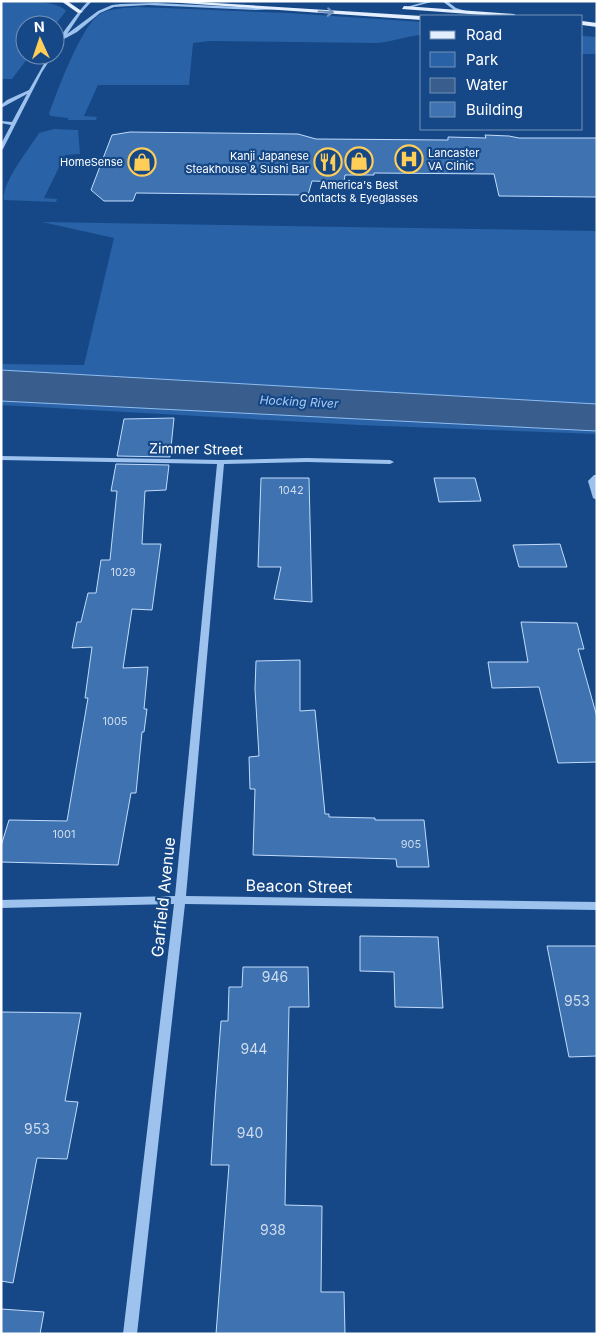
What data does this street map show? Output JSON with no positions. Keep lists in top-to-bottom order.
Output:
{
  "streets": {
    "street": ["Zimmer Street", "Beacon Street", "Garfield Avenue"]
  },
  "crossings": [
    ["Zimmer Street", "Garfield Avenue"],
    ["Beacon Street", "Garfield Avenue"]
  ],
  "water": ["Hocking River"],
  "places": {
    "hospital": ["Lancaster VA Clinic"],
    "shop": ["America's Best Contacts & Eyeglasses", "HomeSense"],
    "restaurant": ["Kanji Japanese Steakhouse & Sushi Bar"]
  },
  "house_numbers": [
    "1042",
    "1029",
    "1005",
    "1001",
    "905",
    "946",
    "953",
    "944",
    "953",
    "940",
    "938"
  ],
  "legend": [
    "Road",
    "Park",
    "Water",
    "Building"
  ],
  "north": "top"
}
